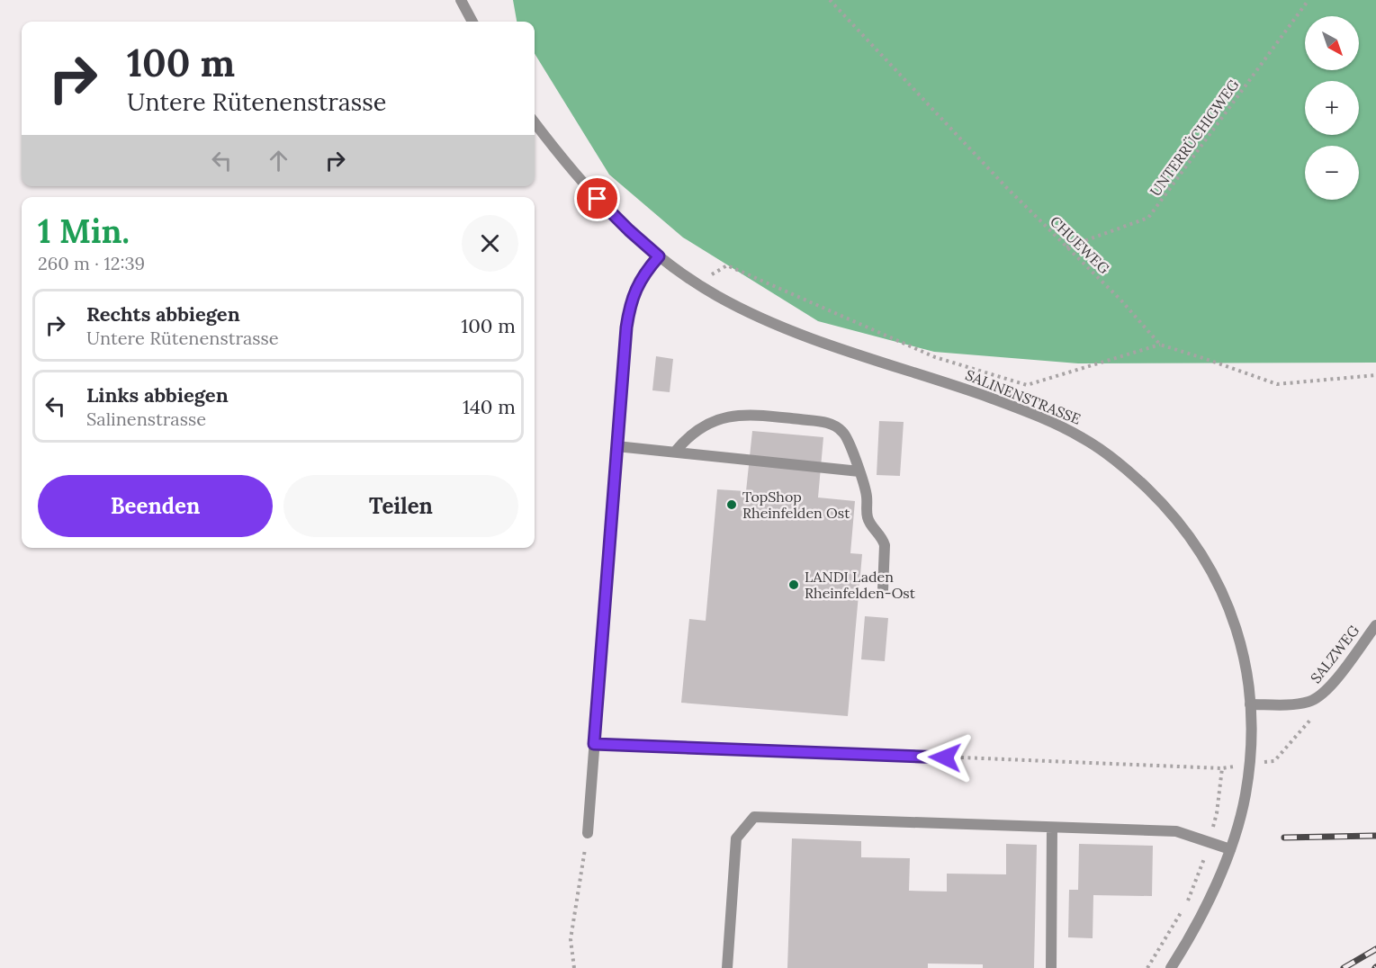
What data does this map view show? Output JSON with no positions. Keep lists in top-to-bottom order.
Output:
{
  "streets": {
    "street": ["SALINENSTRASSE", "SALZWEG"],
    "path": ["UNTERRÜCHIGWEG", "CHUEWEG"]
  },
  "crossings": [
    ["UNTERRÜCHIGWEG", "CHUEWEG"],
    ["SALINENSTRASSE", "SALZWEG"]
  ],
  "places": ["TopShop Rheinfelden Ost", "LANDI Laden Rheinfelden-Ost"],
  "north": "bottom right",
  "page": {
    "map_buttons": ["+", "−"],
    "turn": ["100 m", "Untere Rütenenstrasse"],
    "heading": ["1 Min.", "260 m · 12:39"],
    "list": [
      {
        "name": "Rechts abbiegen",
        "note": "Untere Rütenenstrasse",
        "value": "100 m"
      },
      {
        "name": "Links abbiegen",
        "note": "Salinenstrasse",
        "value": "140 m"
      }
    ],
    "buttons": ["Beenden", "Teilen"]
  }
}
